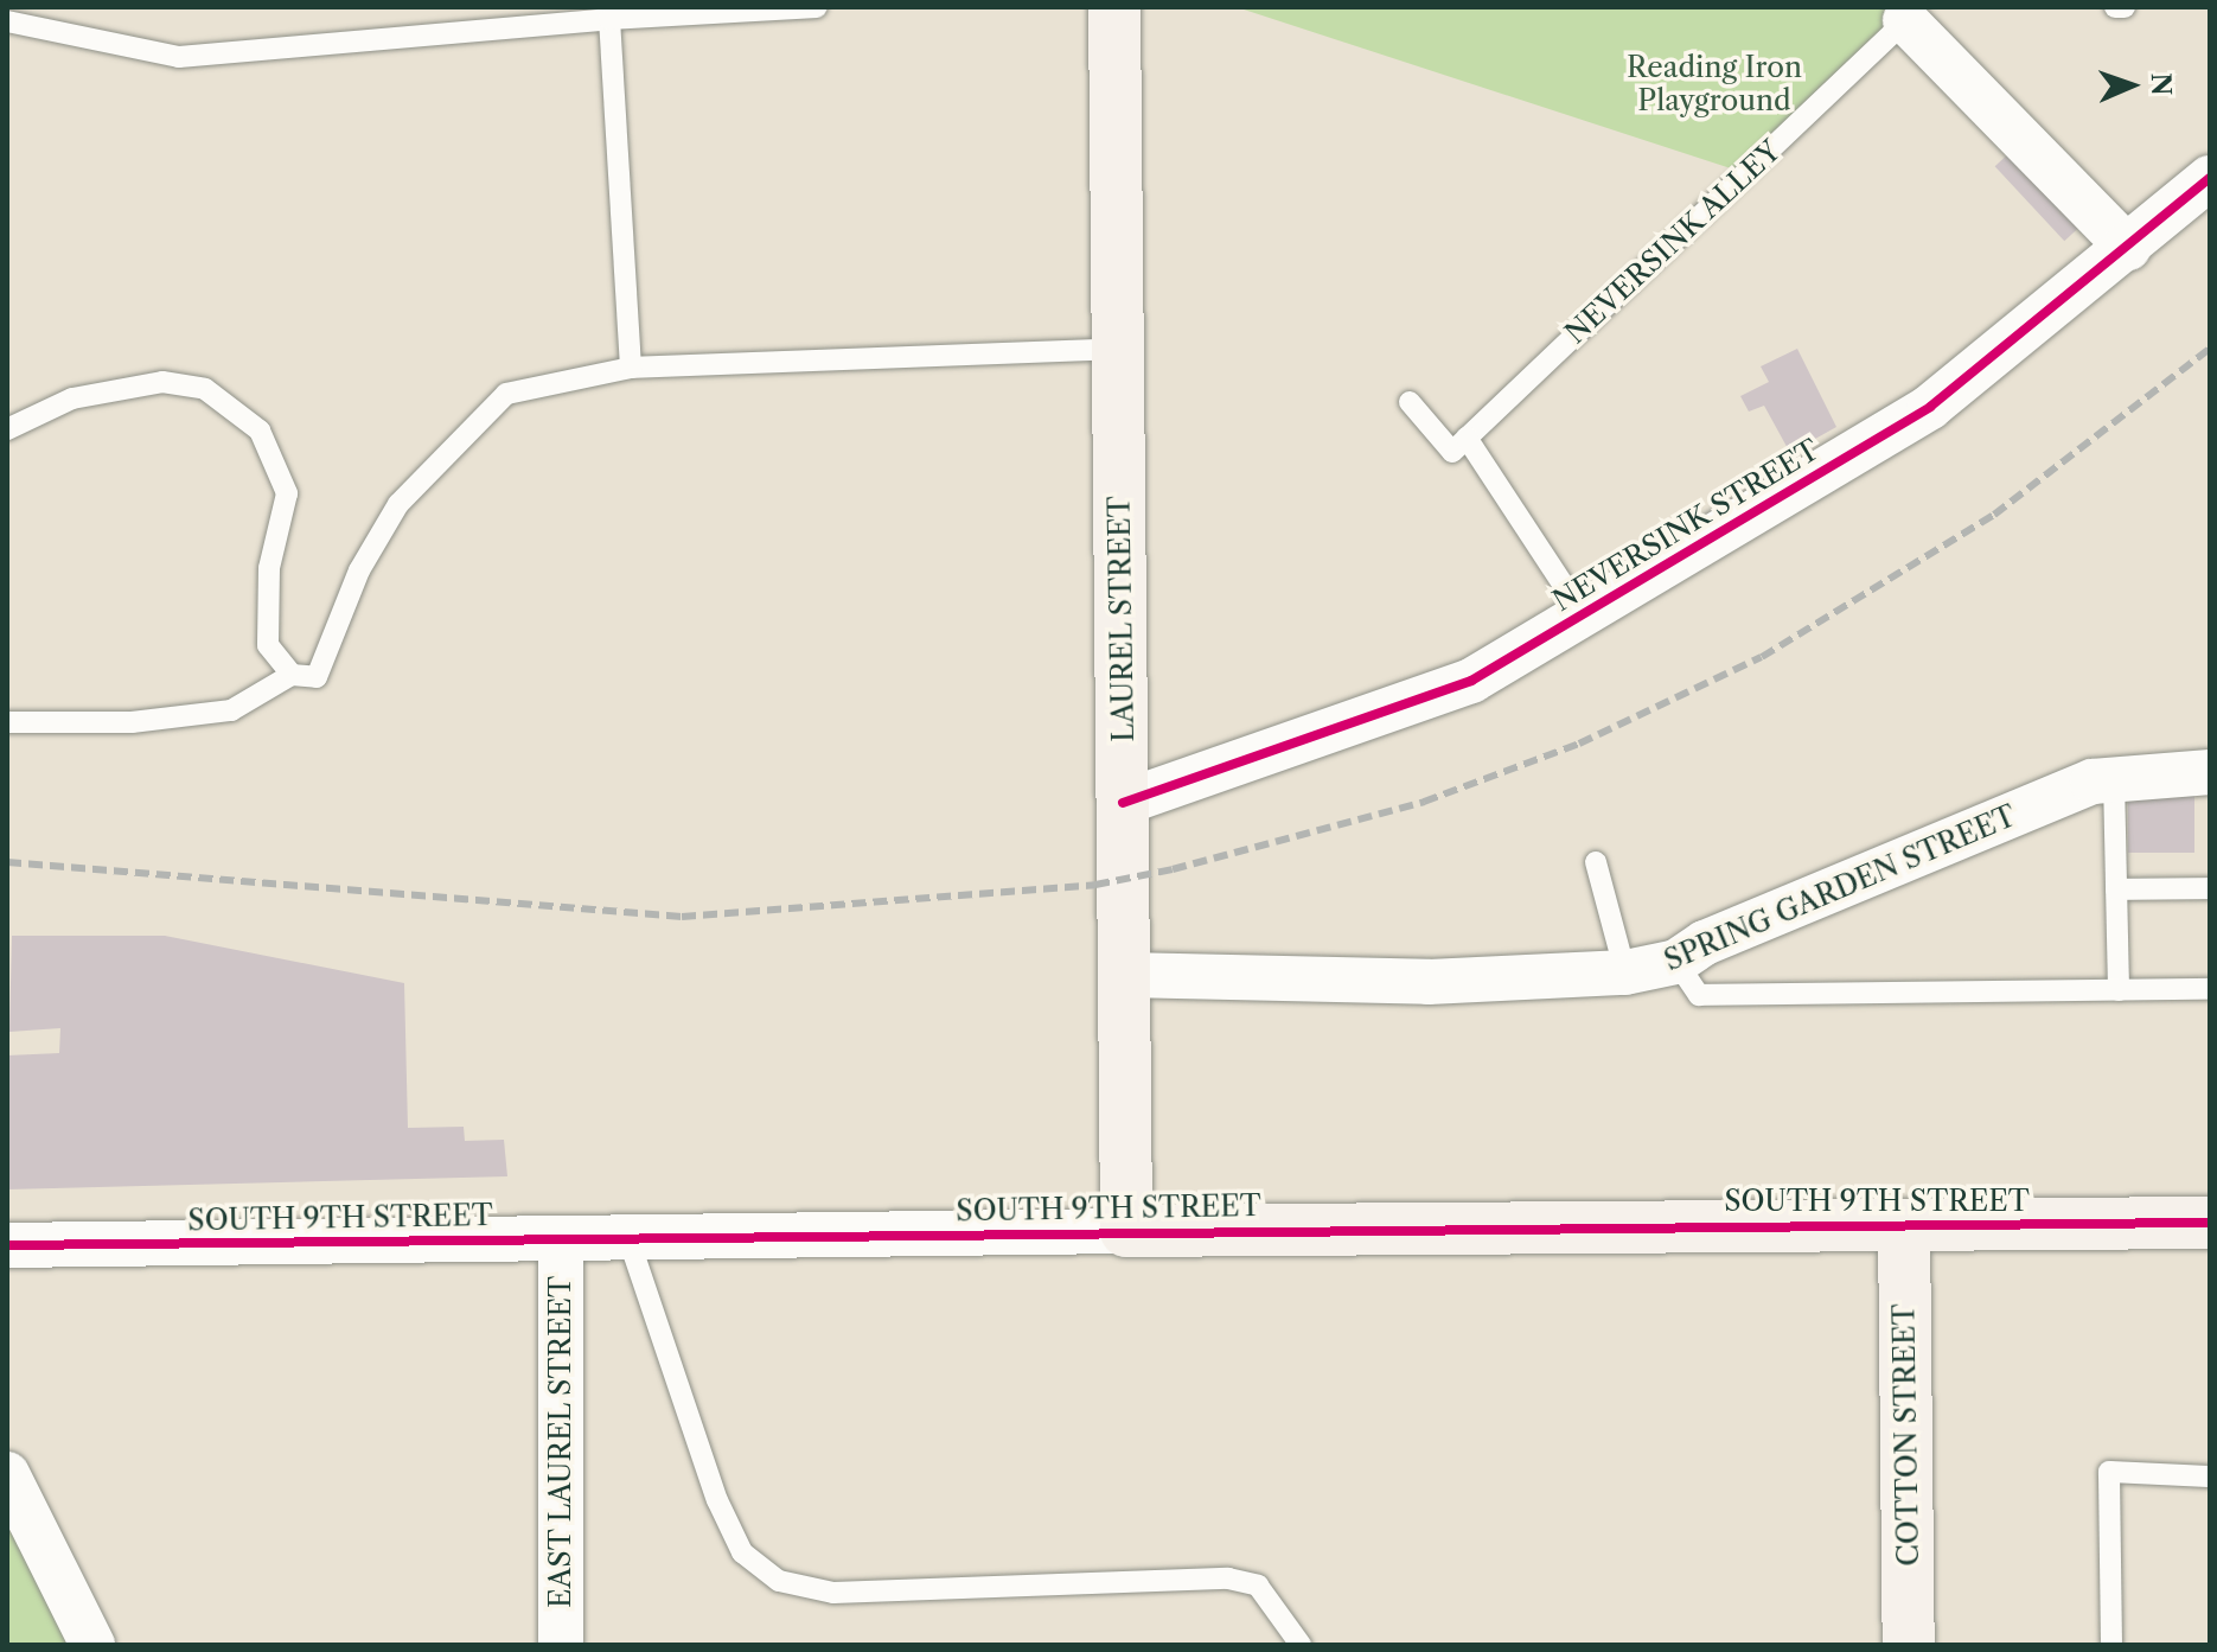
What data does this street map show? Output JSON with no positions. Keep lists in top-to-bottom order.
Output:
{
  "streets": {
    "street": [
      "NEVERSINK STREET",
      "LAUREL STREET",
      "SPRING GARDEN STREET",
      "SOUTH 9TH STREET",
      "COTTON STREET",
      "EAST LAUREL STREET"
    ],
    "lane": ["NEVERSINK ALLEY"]
  },
  "crossings": [
    ["NEVERSINK STREET", "LAUREL STREET"],
    ["LAUREL STREET", "SPRING GARDEN STREET"],
    ["LAUREL STREET", "SOUTH 9TH STREET"],
    ["SOUTH 9TH STREET", "COTTON STREET"],
    ["SOUTH 9TH STREET", "EAST LAUREL STREET"]
  ],
  "parks": ["Reading Iron Playground"],
  "north": "right"
}
